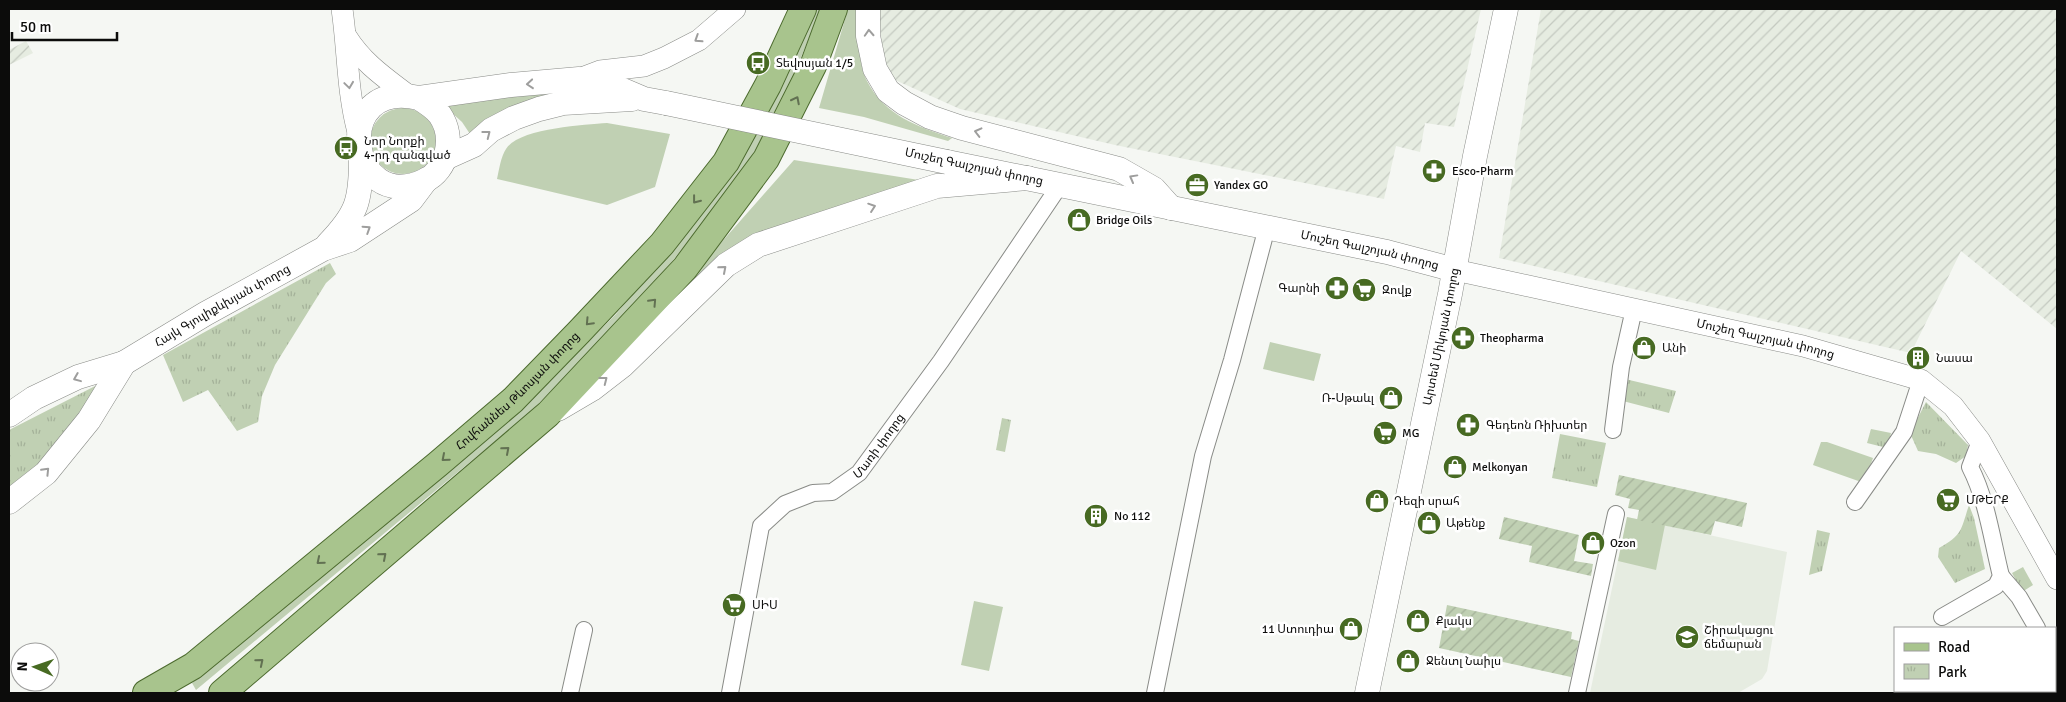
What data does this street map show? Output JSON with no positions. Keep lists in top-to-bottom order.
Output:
{
  "streets": {
    "main road": [
      "Մուշեղ Գալշոյան փողոց",
      "Հայկ Գյուլիքևխյան փողոց",
      "Արտեմ Միկոյան փողոց",
      "Հովհաննես Թևոսյան փողոց"
    ],
    "street": ["Մառի փողոց"]
  },
  "crossings": [
    ["Մուշեղ Գալշոյան փողոց", "Հայկ Գյուլիքևխյան փողոց"],
    ["Մուշեղ Գալշոյան փողոց", "Արտեմ Միկոյան փողոց"],
    ["Մուշեղ Գալշոյան փողոց", "Մառի փողոց"]
  ],
  "places": {
    "bus stop": ["Տեվոսյան 1/5", "Նոր Նորքի 4-րդ զանգված"],
    "pharmacy": [
      "Esco-Pharm",
      "Գարնի",
      "Theopharma",
      "Գեդեոն Ռիխտեր"
    ],
    "office": ["Yandex GO"],
    "shop": [
      "Bridge Oils",
      "Անի",
      "Ռ-Սթաևլ",
      "Melkonyan",
      "Դեզի սրահ",
      "Աթենք",
      "Ozon",
      "Քլակս",
      "11 Ստուդիա",
      "Ջենտլ Նաիլս"
    ],
    "supermarket": [
      "Զովք",
      "MG",
      "ՄԹԵՐՔ",
      "ՍԻՍ"
    ],
    "building": ["Նասա", "No 112"],
    "school or university": ["Շիրակացու ճեմարան"]
  },
  "legend": ["Road", "Park"],
  "scale_bar": "50 m",
  "north": "left"
}
